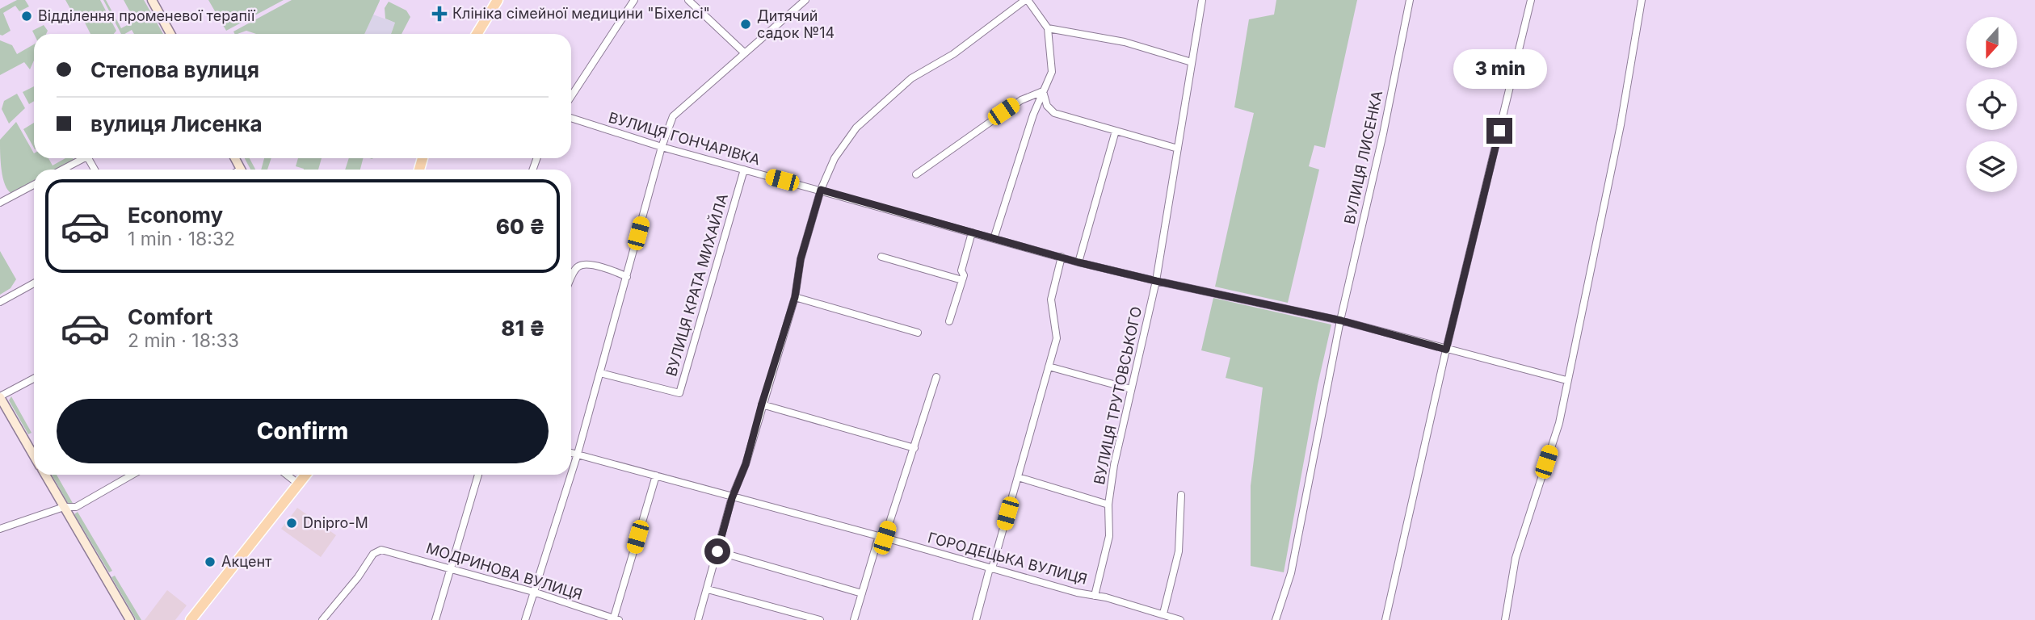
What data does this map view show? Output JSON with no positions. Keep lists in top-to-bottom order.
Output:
{
  "streets": {
    "street": [
      "ВУЛИЦЯ ГОНЧАРІВКА",
      "ВУЛИЦЯ ЛИСЕНКА",
      "ВУЛИЦЯ КРАТА МИХАЙЛА",
      "ВУЛИЦЯ ТРУТОВСЬКОГО",
      "ГОРОДЕЦЬКА ВУЛИЦЯ",
      "МОДРИНОВА ВУЛИЦЯ"
    ]
  },
  "crossings": [
    ["ВУЛИЦЯ ГОНЧАРІВКА", "ВУЛИЦЯ КРАТА МИХАЙЛА"],
    ["ВУЛИЦЯ ГОНЧАРІВКА", "ВУЛИЦЯ ТРУТОВСЬКОГО"],
    ["ВУЛИЦЯ ТРУТОВСЬКОГО", "ГОРОДЕЦЬКА ВУЛИЦЯ"]
  ],
  "places": {
    "health": ["Клініка сімейної медицини \"Біхелсі\""],
    "other": [
      "Відділення променевої терапії",
      "Дитячий садок №14",
      "Dnipro-M",
      "Акцент"
    ]
  },
  "north": "bottom",
  "page": {
    "banner": ["Степова вулиця", "вулиця Лисенка"],
    "bubble": "3 min",
    "list": [
      {
        "name": "Economy",
        "note": "1 min · 18:32",
        "value": "60 ₴"
      },
      {
        "name": "Comfort",
        "note": "2 min · 18:33",
        "value": "81 ₴"
      }
    ],
    "buttons": "Confirm"
  }
}
